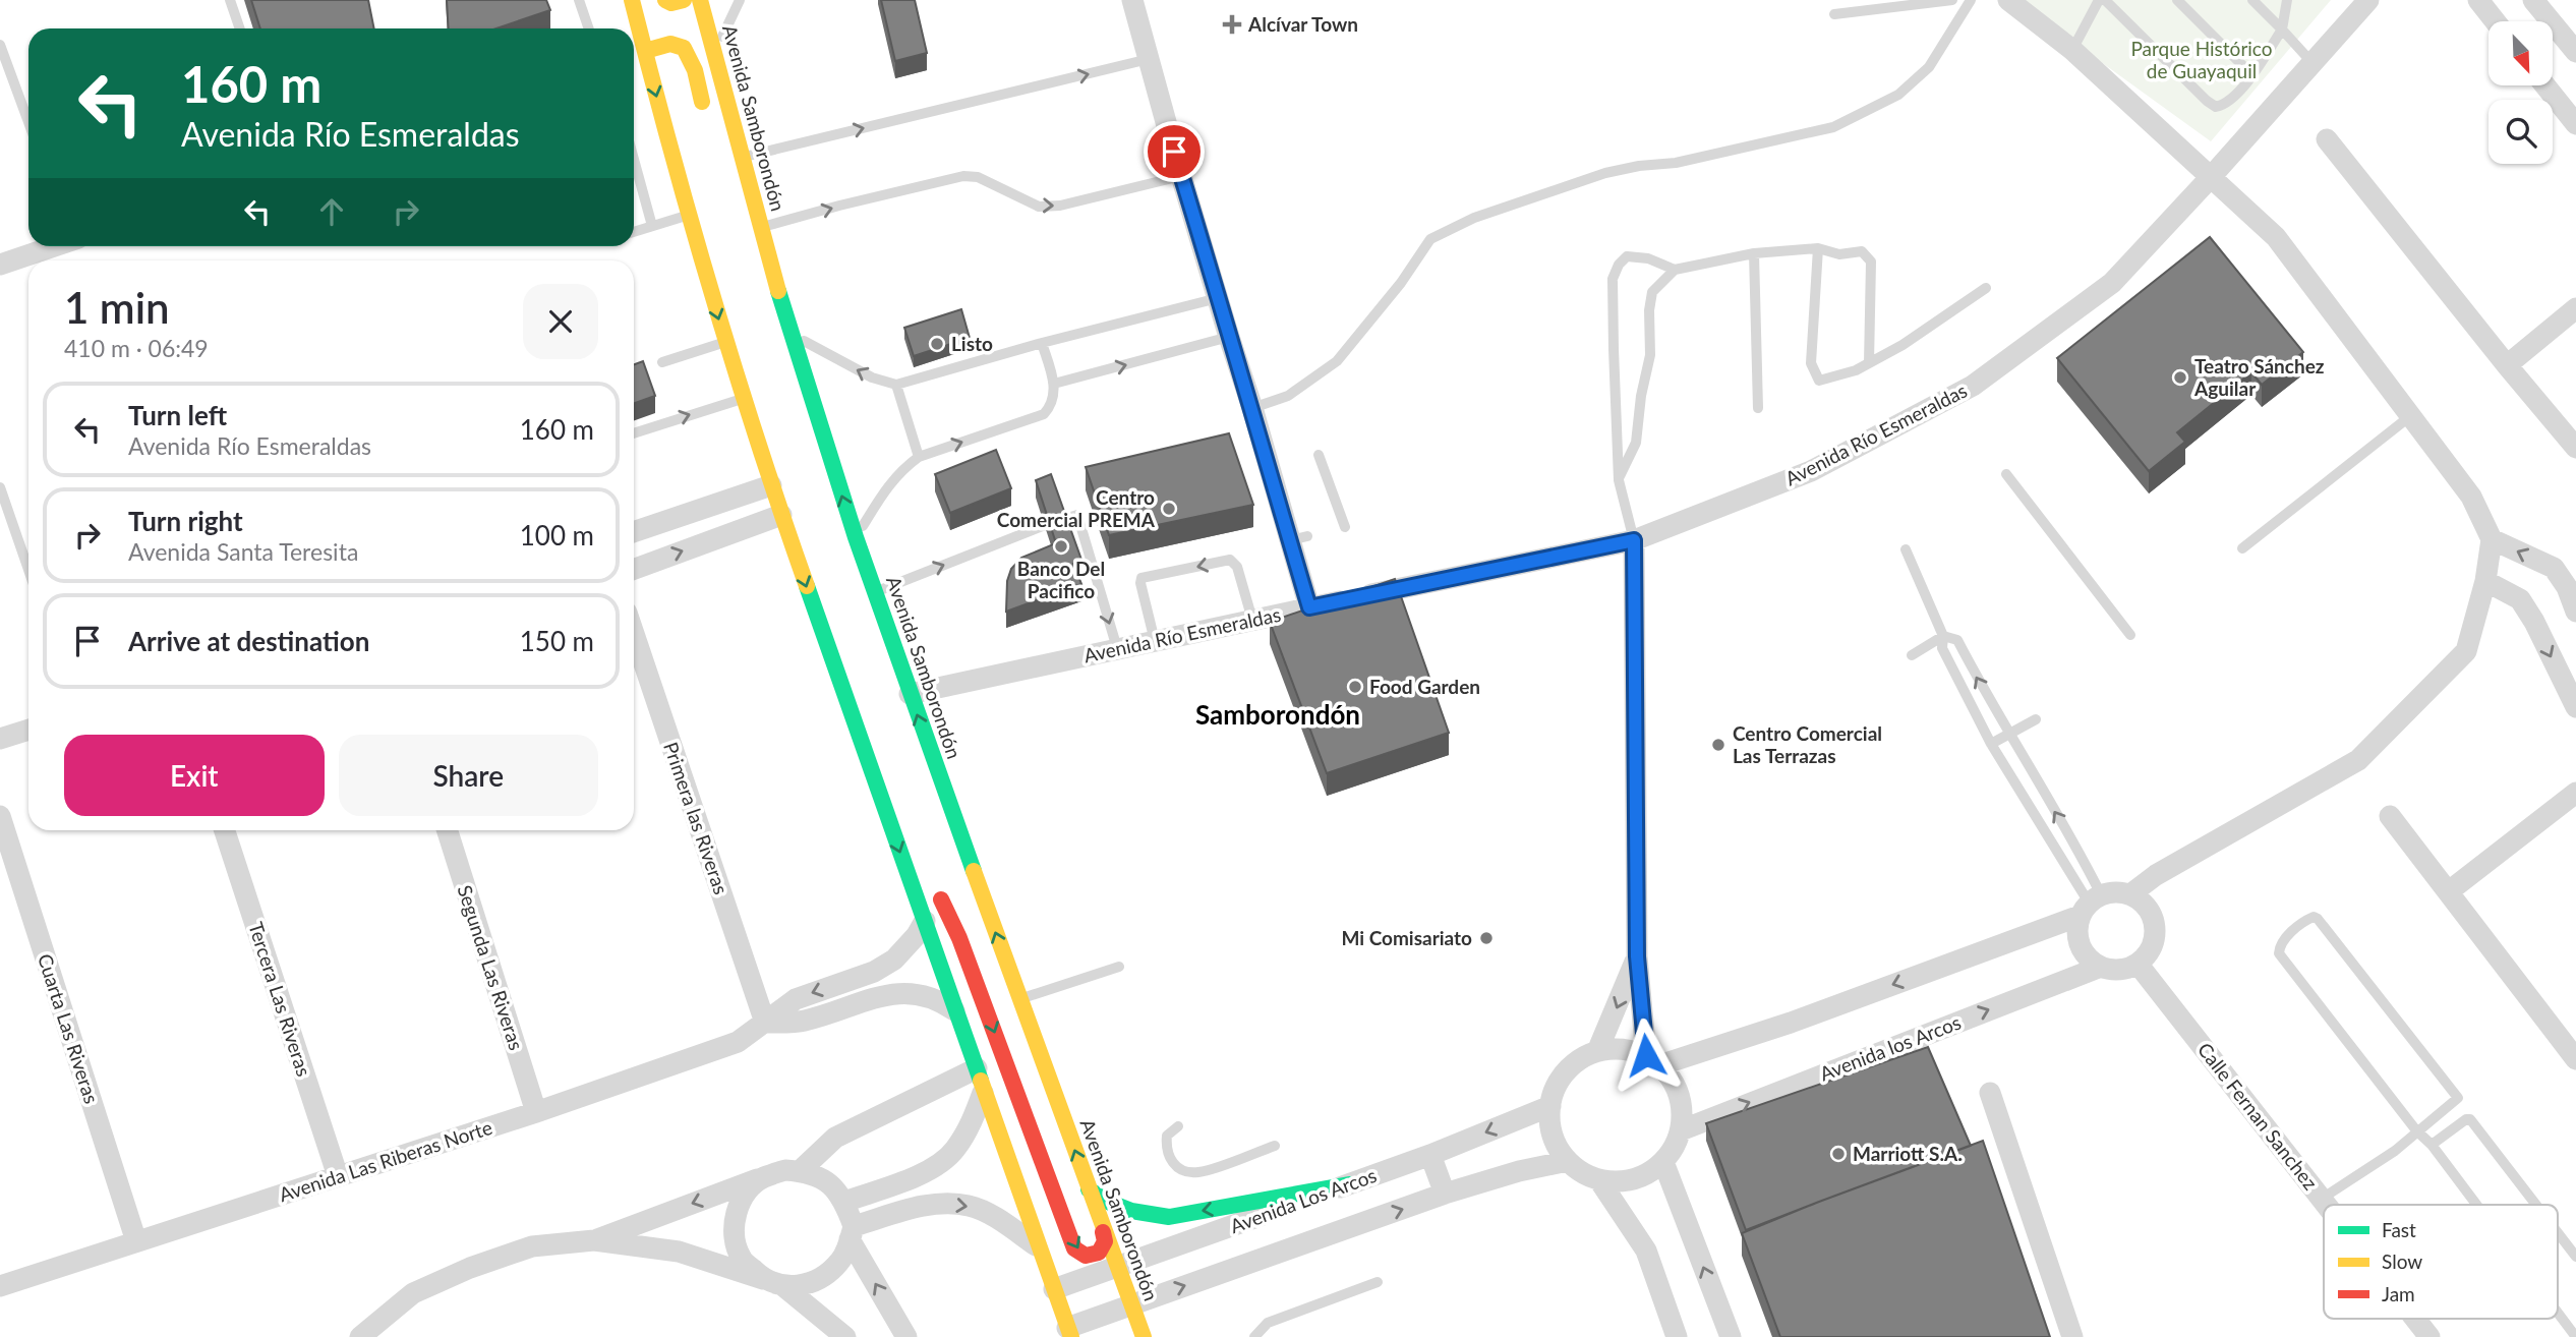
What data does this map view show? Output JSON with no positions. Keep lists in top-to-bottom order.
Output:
{
  "streets": {
    "highway": ["Avenida Samborondón"],
    "street": [
      "Avenida Río Esmeraldas",
      "Primera las Riveras",
      "Segunda Las Riveras",
      "Tercera Las Riveras",
      "Cuarta Las Riveras",
      "Avenida los Arcos",
      "Calle Fernan Sanchez",
      "Avenida Las Riberas Norte",
      "Avenida Los Arcos"
    ]
  },
  "crossings": [
    ["Avenida Samborondón", "Avenida Río Esmeraldas"],
    ["Avenida Samborondón", "Avenida Los Arcos"],
    ["Primera las Riveras", "Avenida Las Riberas Norte"],
    ["Segunda Las Riveras", "Avenida Las Riberas Norte"],
    ["Tercera Las Riveras", "Avenida Las Riberas Norte"],
    ["Cuarta Las Riveras", "Avenida Las Riberas Norte"],
    ["Avenida los Arcos", "Calle Fernan Sanchez"],
    ["Avenida los Arcos", "Avenida Los Arcos"]
  ],
  "districts": ["Samborondón"],
  "parks": ["Parque Histórico de Guayaquil"],
  "places": {
    "health": ["Alcívar Town"],
    "other": [
      "Listo",
      "Teatro Sánchez Aguilar",
      "Centro Comercial PREMA",
      "Banco Del Pacifico",
      "Food Garden",
      "Centro Comercial Las Terrazas",
      "Mi Comisariato",
      "Marriott S.A."
    ]
  },
  "legend": ["Fast", "Slow", "Jam"],
  "north": "bottom right",
  "page": {
    "turn": ["160 m", "Avenida Río Esmeraldas"],
    "heading": ["1 min", "410 m · 06:49"],
    "list": [
      {
        "name": "Turn left",
        "note": "Avenida Río Esmeraldas",
        "value": "160 m"
      },
      {
        "name": "Turn right",
        "note": "Avenida Santa Teresita",
        "value": "100 m"
      },
      {
        "name": "Arrive at destination",
        "value": "150 m"
      }
    ],
    "buttons": ["Exit", "Share"]
  }
}
